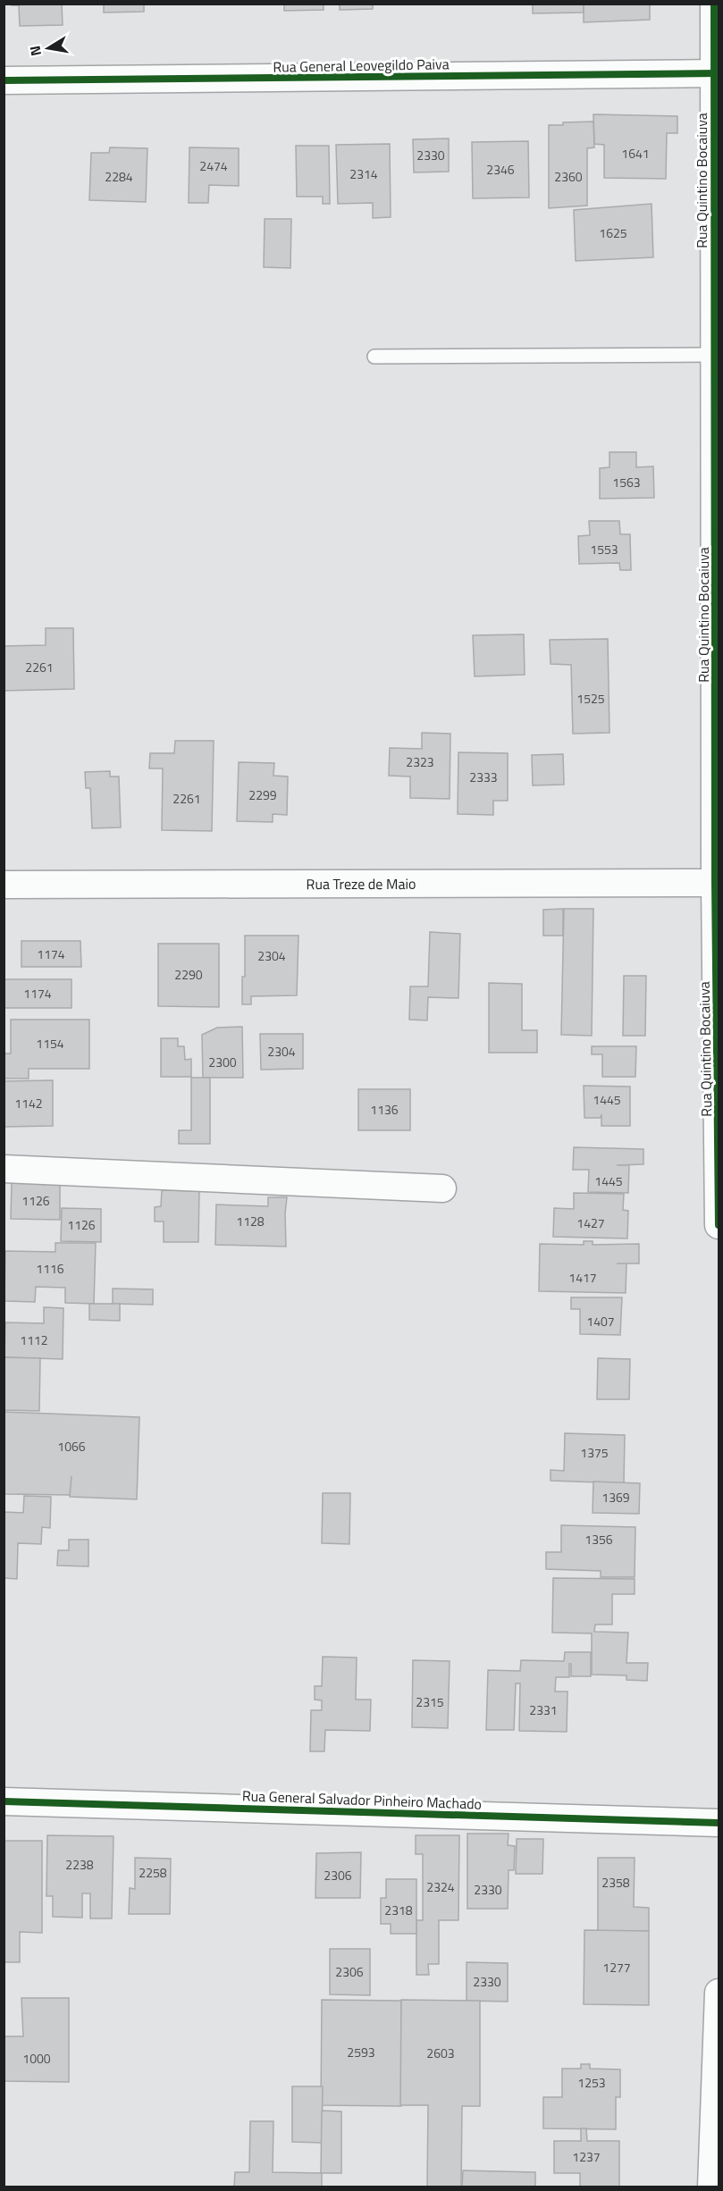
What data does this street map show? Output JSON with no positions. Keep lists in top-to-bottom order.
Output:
{
  "streets": {
    "street": [
      "Rua General Leovegildo Paiva",
      "Rua Quintino Bocaiuva",
      "Rua Treze de Maio",
      "Rua General Salvador Pinheiro Machado"
    ]
  },
  "crossings": [
    ["Rua General Leovegildo Paiva", "Rua Quintino Bocaiuva"],
    ["Rua Quintino Bocaiuva", "Rua Treze de Maio"]
  ],
  "house_numbers": [
    "1641",
    "2330",
    "2474",
    "2346",
    "2314",
    "2284",
    "2360",
    "1625",
    "1563",
    "1553",
    "2261",
    "1525",
    "2323",
    "2333",
    "2299",
    "2261",
    "1174",
    "2304",
    "2290",
    "1174",
    "1154",
    "2304",
    "2300",
    "1445",
    "1142",
    "1136",
    "1445",
    "1126",
    "1128",
    "1427",
    "1126",
    "1116",
    "1417",
    "1407",
    "1112",
    "1066",
    "1375",
    "1369",
    "1356",
    "2315",
    "2331",
    "2238",
    "2258",
    "2306",
    "2358",
    "2324",
    "2330",
    "2318",
    "1277",
    "2306",
    "2330",
    "2593",
    "2603",
    "1000",
    "1253",
    "1237"
  ],
  "north": "left"
}
